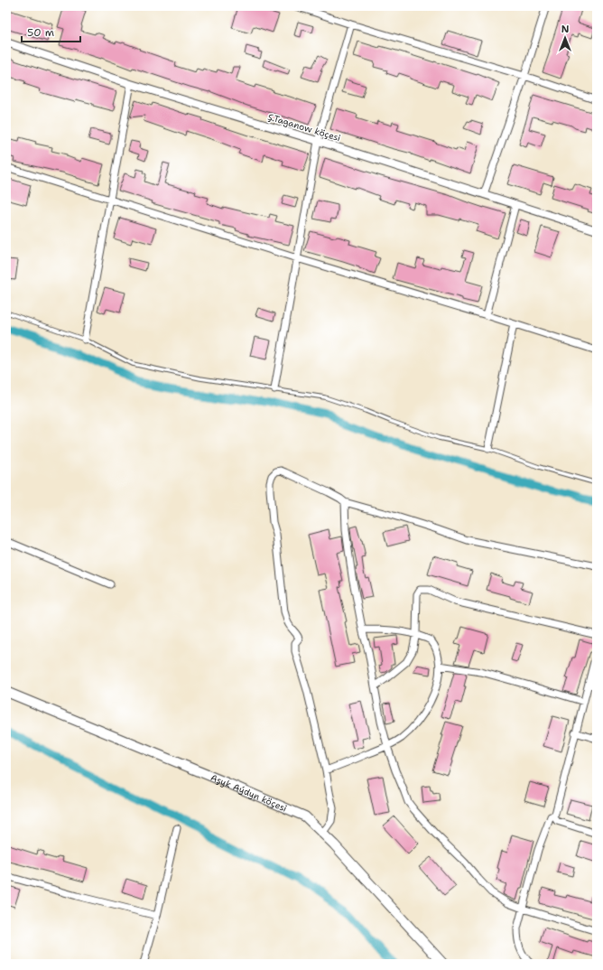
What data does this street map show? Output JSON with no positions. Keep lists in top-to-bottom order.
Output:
{
  "streets": {
    "main road": ["Aşyk Aýdyn köçesi"],
    "street": ["Ş.Taganow köçesi"]
  },
  "scale_bar": "50 m",
  "north": "top"
}
